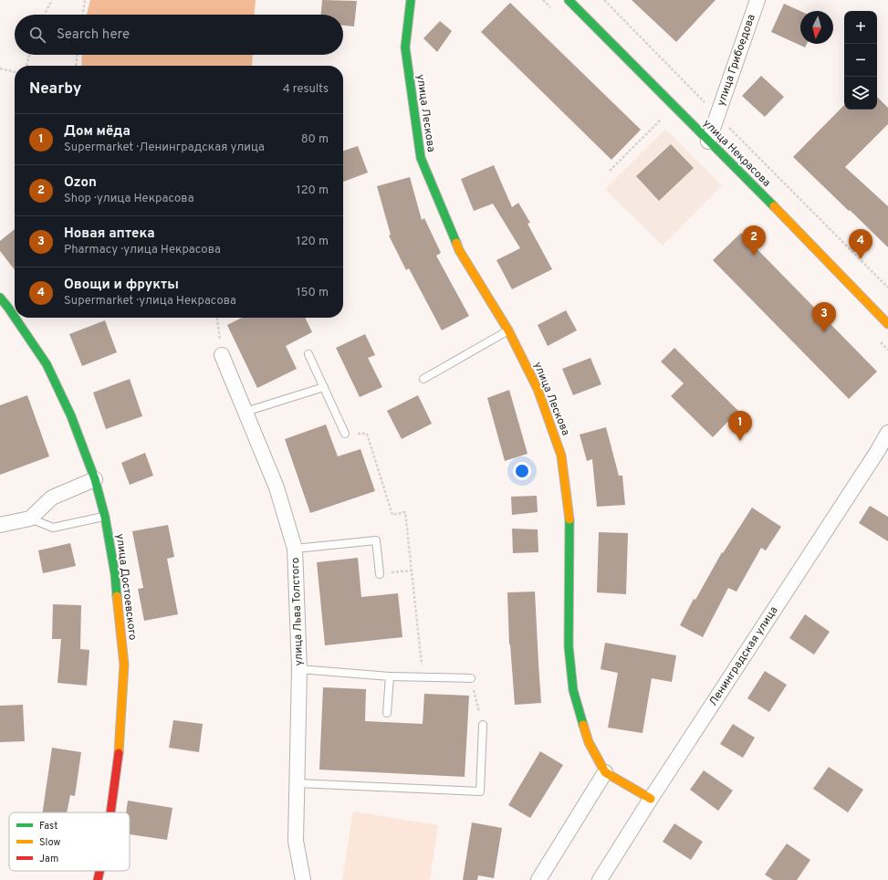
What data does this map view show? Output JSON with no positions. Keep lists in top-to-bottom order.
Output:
{
  "streets": {
    "street": [
      "улица Грибоедова",
      "улица Лескова",
      "улица Некрасова",
      "улица Достоевского",
      "улица Льва Толстого",
      "Ленинградская улица"
    ]
  },
  "crossings": [
    ["улица Грибоедова", "улица Некрасова"]
  ],
  "legend": ["Fast", "Slow", "Jam"],
  "north": "bottom",
  "page": {
    "map_buttons": ["+", "−"],
    "search": "Search here",
    "heading": ["Nearby", "4 results"],
    "list": [
      {
        "mark": "1",
        "name": "Дом мёда",
        "note": "Supermarket · Ленинградская улица",
        "value": "80 m"
      },
      {
        "mark": "2",
        "name": "Ozon",
        "note": "Shop · улица Некрасова",
        "value": "120 m"
      },
      {
        "mark": "3",
        "name": "Новая аптека",
        "note": "Pharmacy · улица Некрасова",
        "value": "120 m"
      },
      {
        "mark": "4",
        "name": "Овощи и фрукты",
        "note": "Supermarket · улица Некрасова",
        "value": "150 m"
      }
    ],
    "pins": [
      "2",
      "4",
      "3",
      "1"
    ]
  }
}
